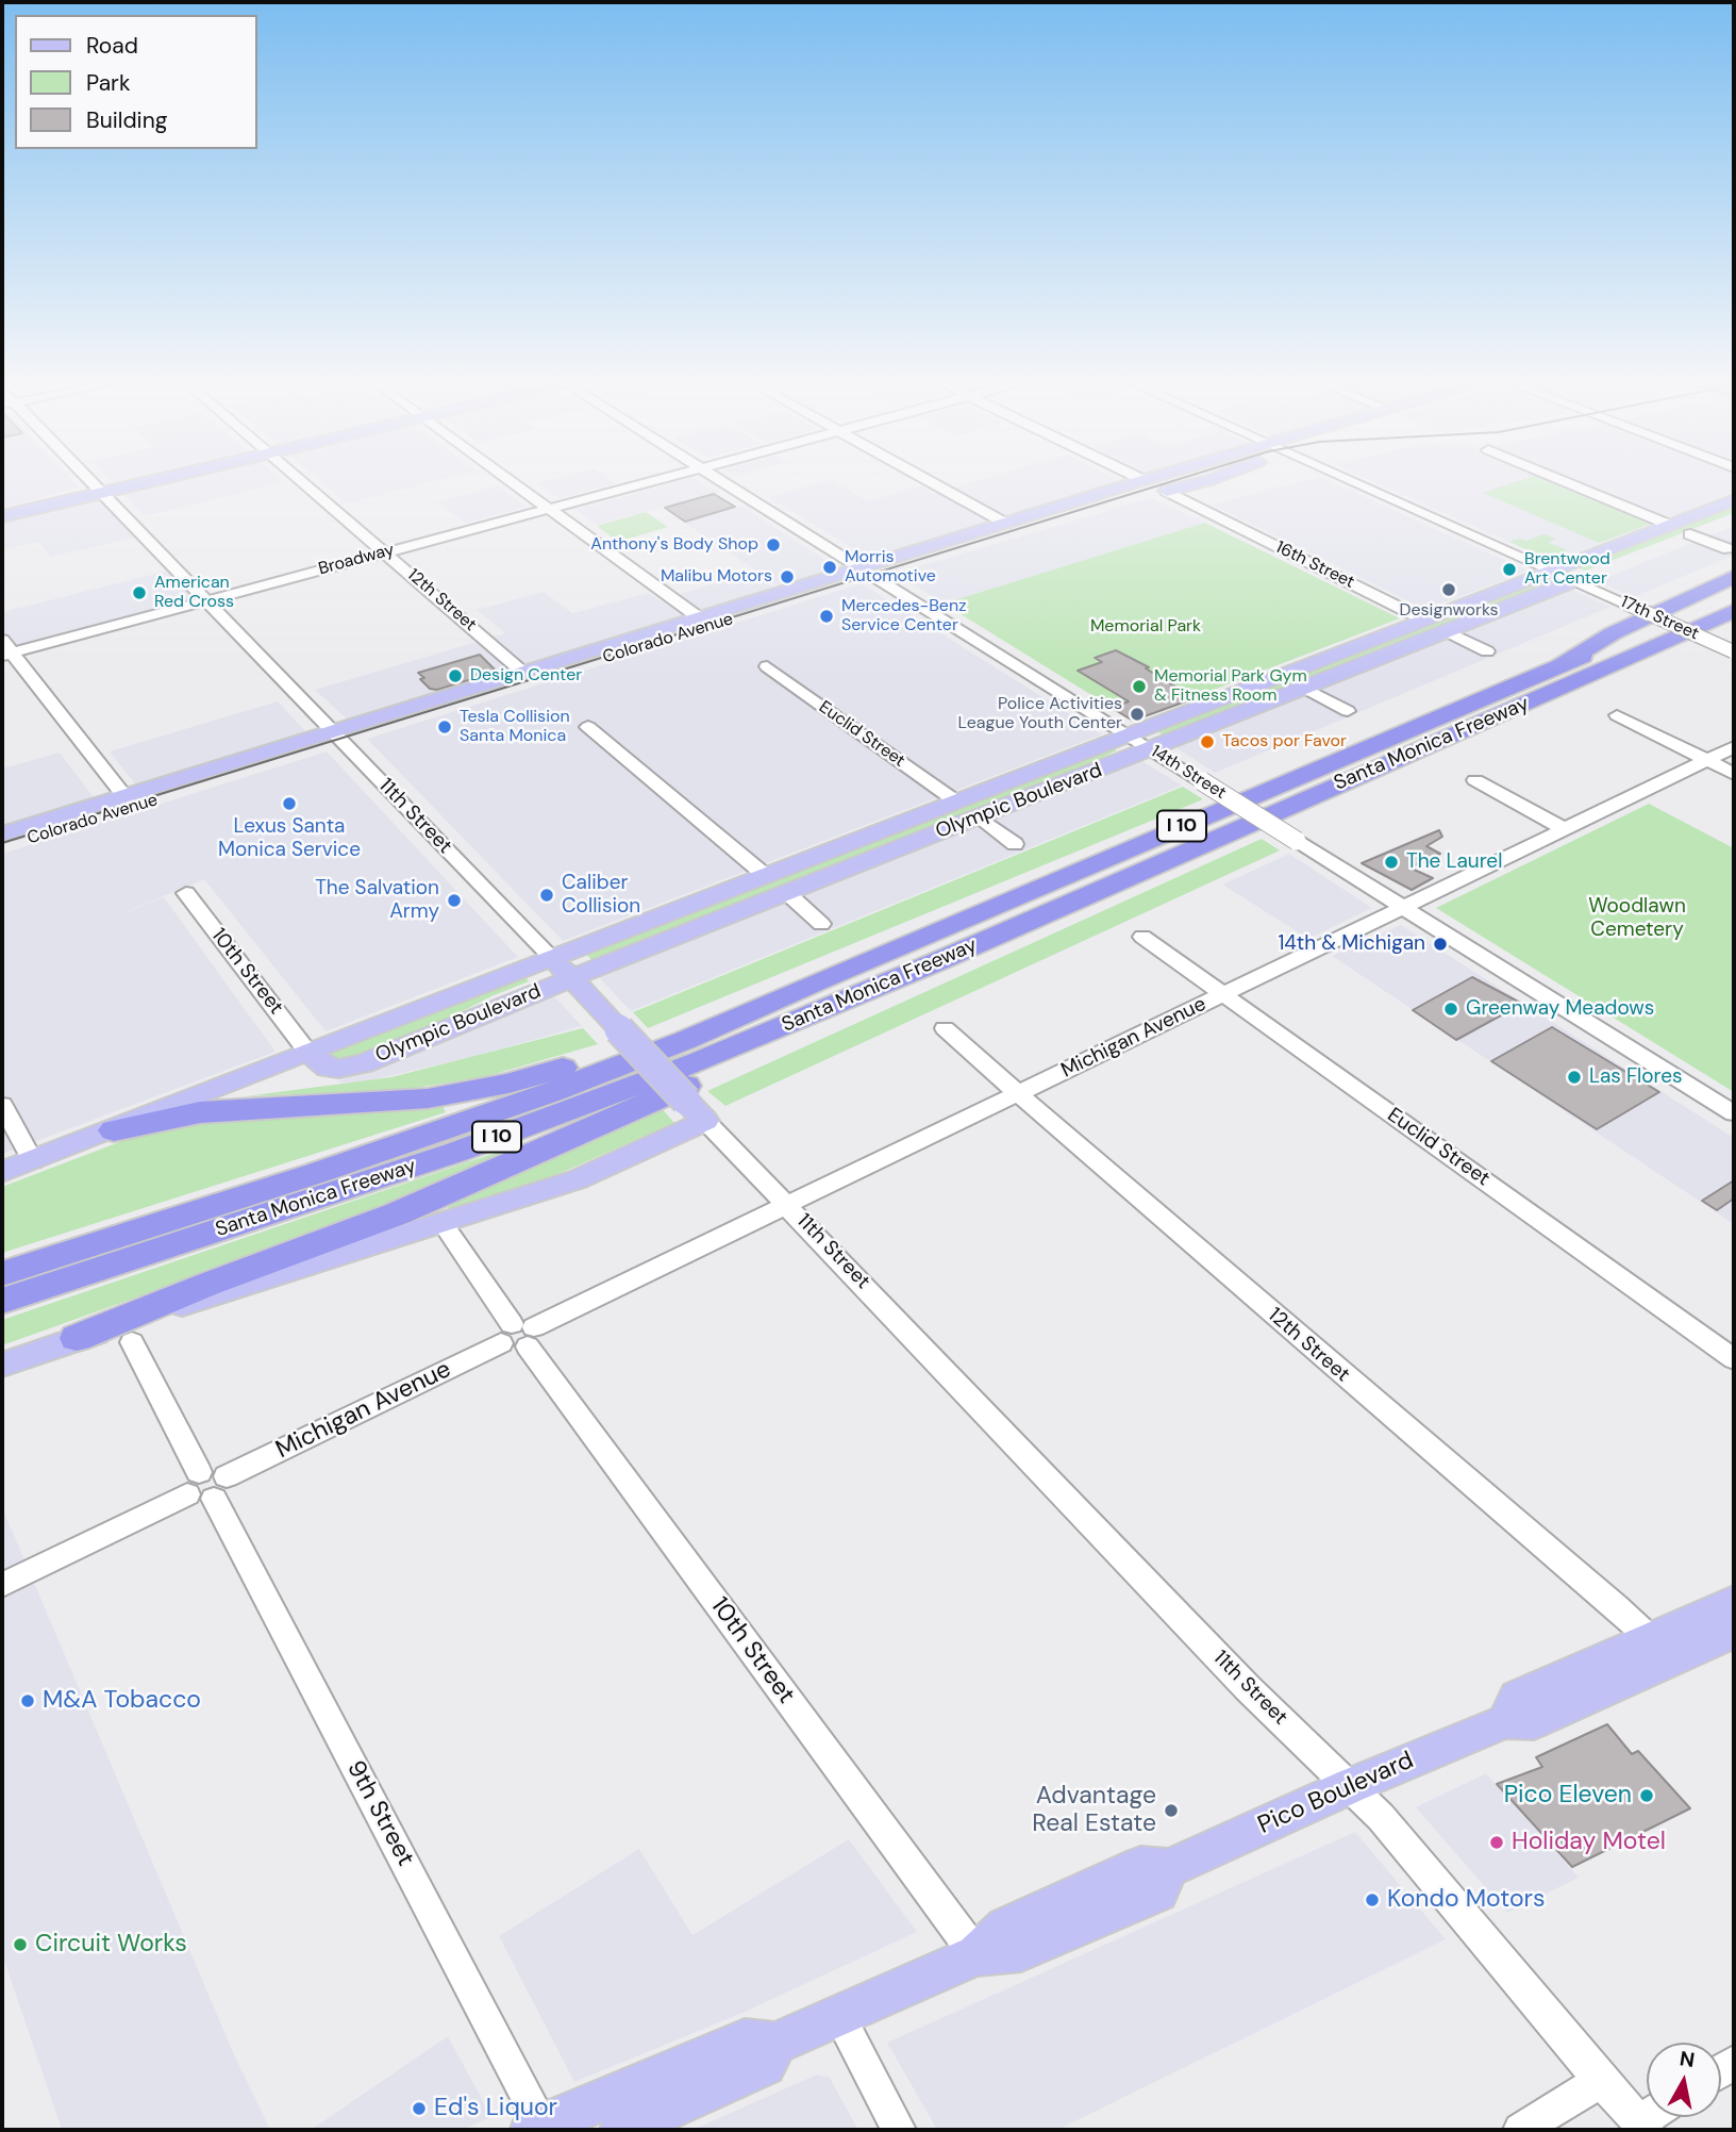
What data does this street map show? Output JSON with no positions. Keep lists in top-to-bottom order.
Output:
{
  "streets": {
    "highway": ["Santa Monica Freeway", "I 10"],
    "main road": [
      "Colorado Avenue",
      "Olympic Boulevard",
      "11th Street",
      "Pico Boulevard"
    ],
    "street": [
      "Broadway",
      "16th Street",
      "12th Street",
      "17th Street",
      "Euclid Street",
      "14th Street",
      "10th Street",
      "Michigan Avenue",
      "9th Street"
    ]
  },
  "crossings": [
    ["Broadway", "12th Street"],
    ["Broadway", "11th Street"],
    ["16th Street", "Colorado Avenue"],
    ["16th Street", "Olympic Boulevard"],
    ["12th Street", "Colorado Avenue"],
    ["12th Street", "Michigan Avenue"],
    ["12th Street", "Pico Boulevard"],
    ["17th Street", "Olympic Boulevard"],
    ["Colorado Avenue", "14th Street"],
    ["Colorado Avenue", "11th Street"],
    ["Euclid Street", "Olympic Boulevard"],
    ["Euclid Street", "Michigan Avenue"],
    ["14th Street", "Olympic Boulevard"],
    ["14th Street", "Michigan Avenue"],
    ["Olympic Boulevard", "11th Street"],
    ["Olympic Boulevard", "10th Street"],
    ["11th Street", "Michigan Avenue"],
    ["11th Street", "Pico Boulevard"],
    ["10th Street", "Michigan Avenue"],
    ["10th Street", "Pico Boulevard"],
    ["Michigan Avenue", "9th Street"],
    ["Pico Boulevard", "9th Street"]
  ],
  "parks": ["Memorial Park", "Woodlawn Cemetery"],
  "places": [
    "Anthony's Body Shop",
    "Morris Automotive",
    "Brentwood Art Center",
    "Malibu Motors",
    "Designworks",
    "American Red Cross",
    "Mercedes-Benz Service Center",
    "Design Center",
    "Memorial Park Gym & Fitness Room",
    "Police Activities League Youth Center",
    "Tesla Collision Santa Monica",
    "Tacos por Favor",
    "Lexus Santa Monica Service",
    "The Laurel",
    "Caliber Collision",
    "The Salvation Army",
    "14th & Michigan",
    "Greenway Meadows",
    "Las Flores",
    "M&A Tobacco",
    "Pico Eleven",
    "Advantage Real Estate",
    "Holiday Motel",
    "Kondo Motors",
    "Circuit Works",
    "Ed's Liquor"
  ],
  "legend": ["Road", "Park", "Building"],
  "north": "top"
}
